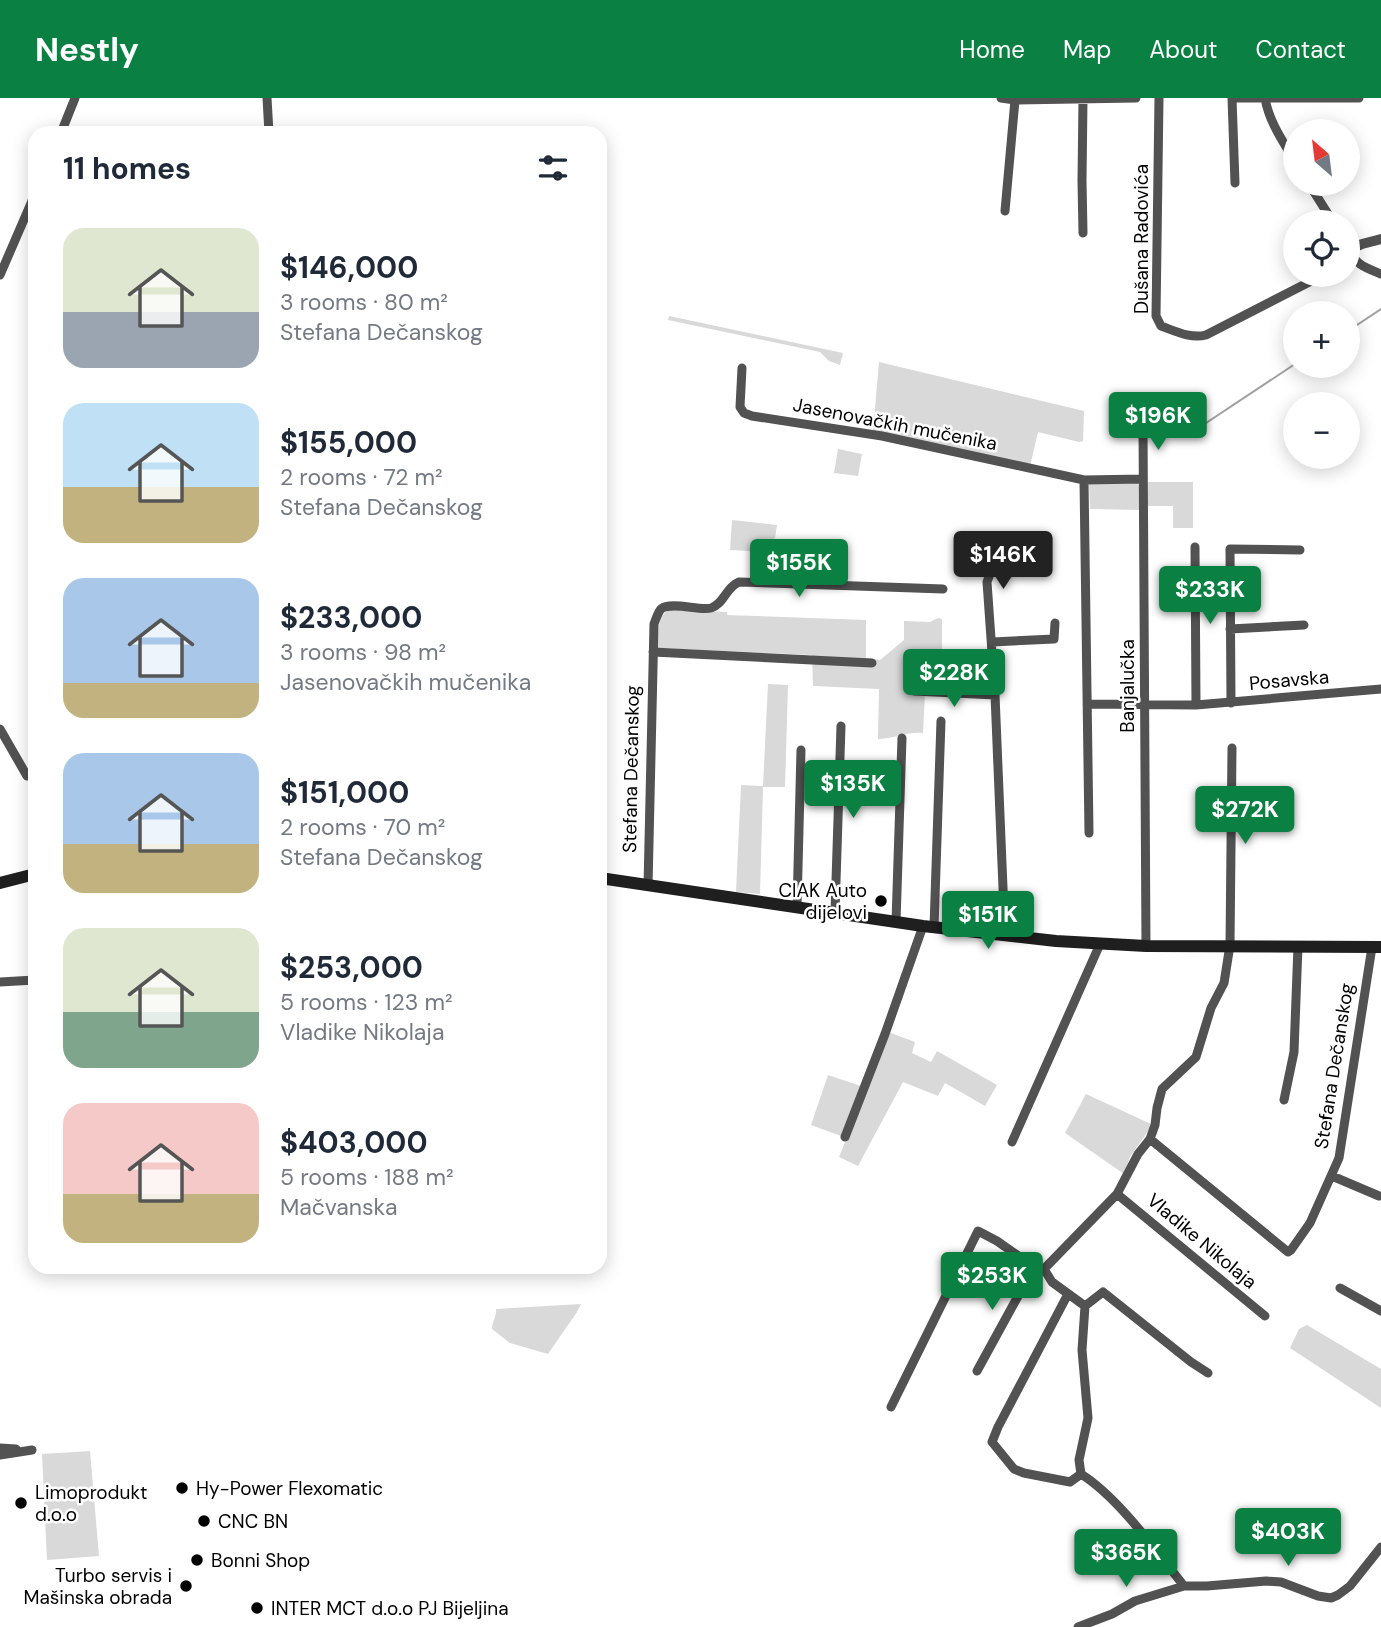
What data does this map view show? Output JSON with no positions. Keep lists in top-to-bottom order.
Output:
{
  "streets": {
    "main road": ["Stefana Dečanskog"],
    "street": [
      "Dušana Radovića",
      "Jasenovačkih mučenika",
      "Posavska",
      "Banjalučka",
      "Vladike Nikolaja"
    ]
  },
  "crossings": [
    ["Jasenovačkih mučenika", "Banjalučka"],
    ["Banjalučka", "Stefana Dečanskog"],
    ["Stefana Dečanskog", "Vladike Nikolaja"]
  ],
  "places": [
    "CIAK Auto dijelovi",
    "Hy-Power Flexomatic",
    "Limoprodukt d.o.o",
    "CNC BN",
    "Bonni Shop",
    "Turbo servis i Mašinska obrada",
    "INTER MCT d.o.o PJ Bijeljina"
  ],
  "north": "top left",
  "page": {
    "header": "Nestly",
    "nav": [
      "Home",
      "Map",
      "About",
      "Contact"
    ],
    "map_buttons": ["+", "−"],
    "heading": "11 homes",
    "list": [
      {
        "name": "$146,000",
        "note": "3 rooms · 80 m² · Stefana Dečanskog"
      },
      {
        "name": "$155,000",
        "note": "2 rooms · 72 m² · Stefana Dečanskog"
      },
      {
        "name": "$233,000",
        "note": "3 rooms · 98 m² · Jasenovačkih mučenika"
      },
      {
        "name": "$151,000",
        "note": "2 rooms · 70 m² · Stefana Dečanskog"
      },
      {
        "name": "$253,000",
        "note": "5 rooms · 123 m² · Vladike Nikolaja"
      },
      {
        "name": "$403,000",
        "note": "5 rooms · 188 m² · Mačvanska"
      }
    ],
    "price": [
      "$196K",
      "$146K",
      "$155K",
      "$233K",
      "$228K",
      "$135K",
      "$272K",
      "$151K",
      "$253K",
      "$403K",
      "$365K"
    ]
  }
}
